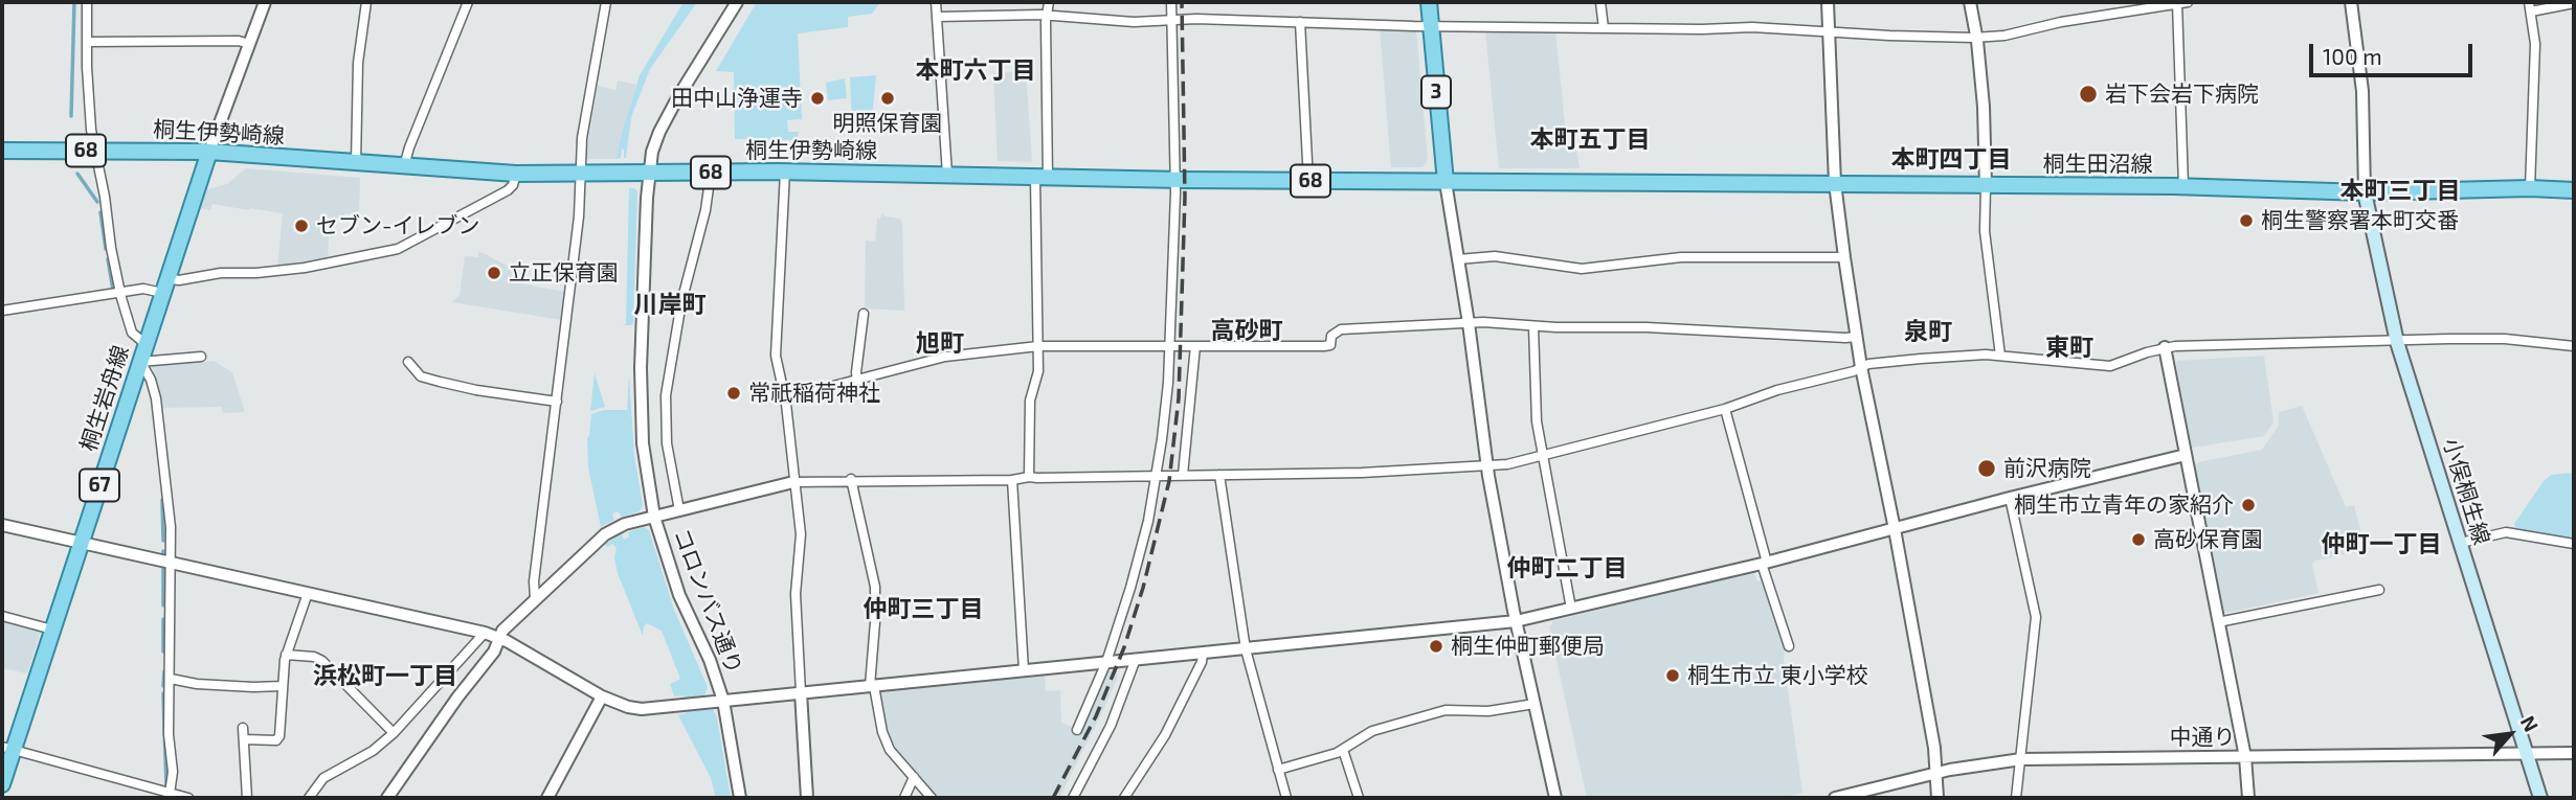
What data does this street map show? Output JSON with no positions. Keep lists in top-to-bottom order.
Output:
{
  "streets": {
    "main road": [
      "3",
      "桐生伊勢崎線",
      "68",
      "桐生田沼線",
      "桐生岩舟線",
      "67",
      "小俣桐生線"
    ],
    "street": ["コロンバス通り", "中通り"]
  },
  "crossings": [
    ["3", "桐生伊勢崎線"],
    ["3", "桐生田沼線"],
    ["桐生伊勢崎線", "桐生田沼線"],
    ["桐生伊勢崎線", "桐生岩舟線"],
    ["桐生伊勢崎線", "コロンバス通り"],
    ["桐生田沼線", "小俣桐生線"],
    ["小俣桐生線", "中通り"]
  ],
  "districts": [
    "本町六丁目",
    "本町五丁目",
    "本町四丁目",
    "本町三丁目",
    "川岸町",
    "高砂町",
    "泉町",
    "旭町",
    "東町",
    "仲町一丁目",
    "仲町二丁目",
    "仲町三丁目",
    "浜松町一丁目"
  ],
  "places": [
    "岩下会岩下病院",
    "田中山浄運寺",
    "明照保育園",
    "桐生警察署本町交番",
    "セブン-イレブン",
    "立正保育園",
    "常祇稲荷神社",
    "前沢病院",
    "桐生市立青年の家紹介",
    "高砂保育園",
    "桐生仲町郵便局",
    "桐生市立 東小学校"
  ],
  "scale_bar": "100 m",
  "north": "top right"
}
